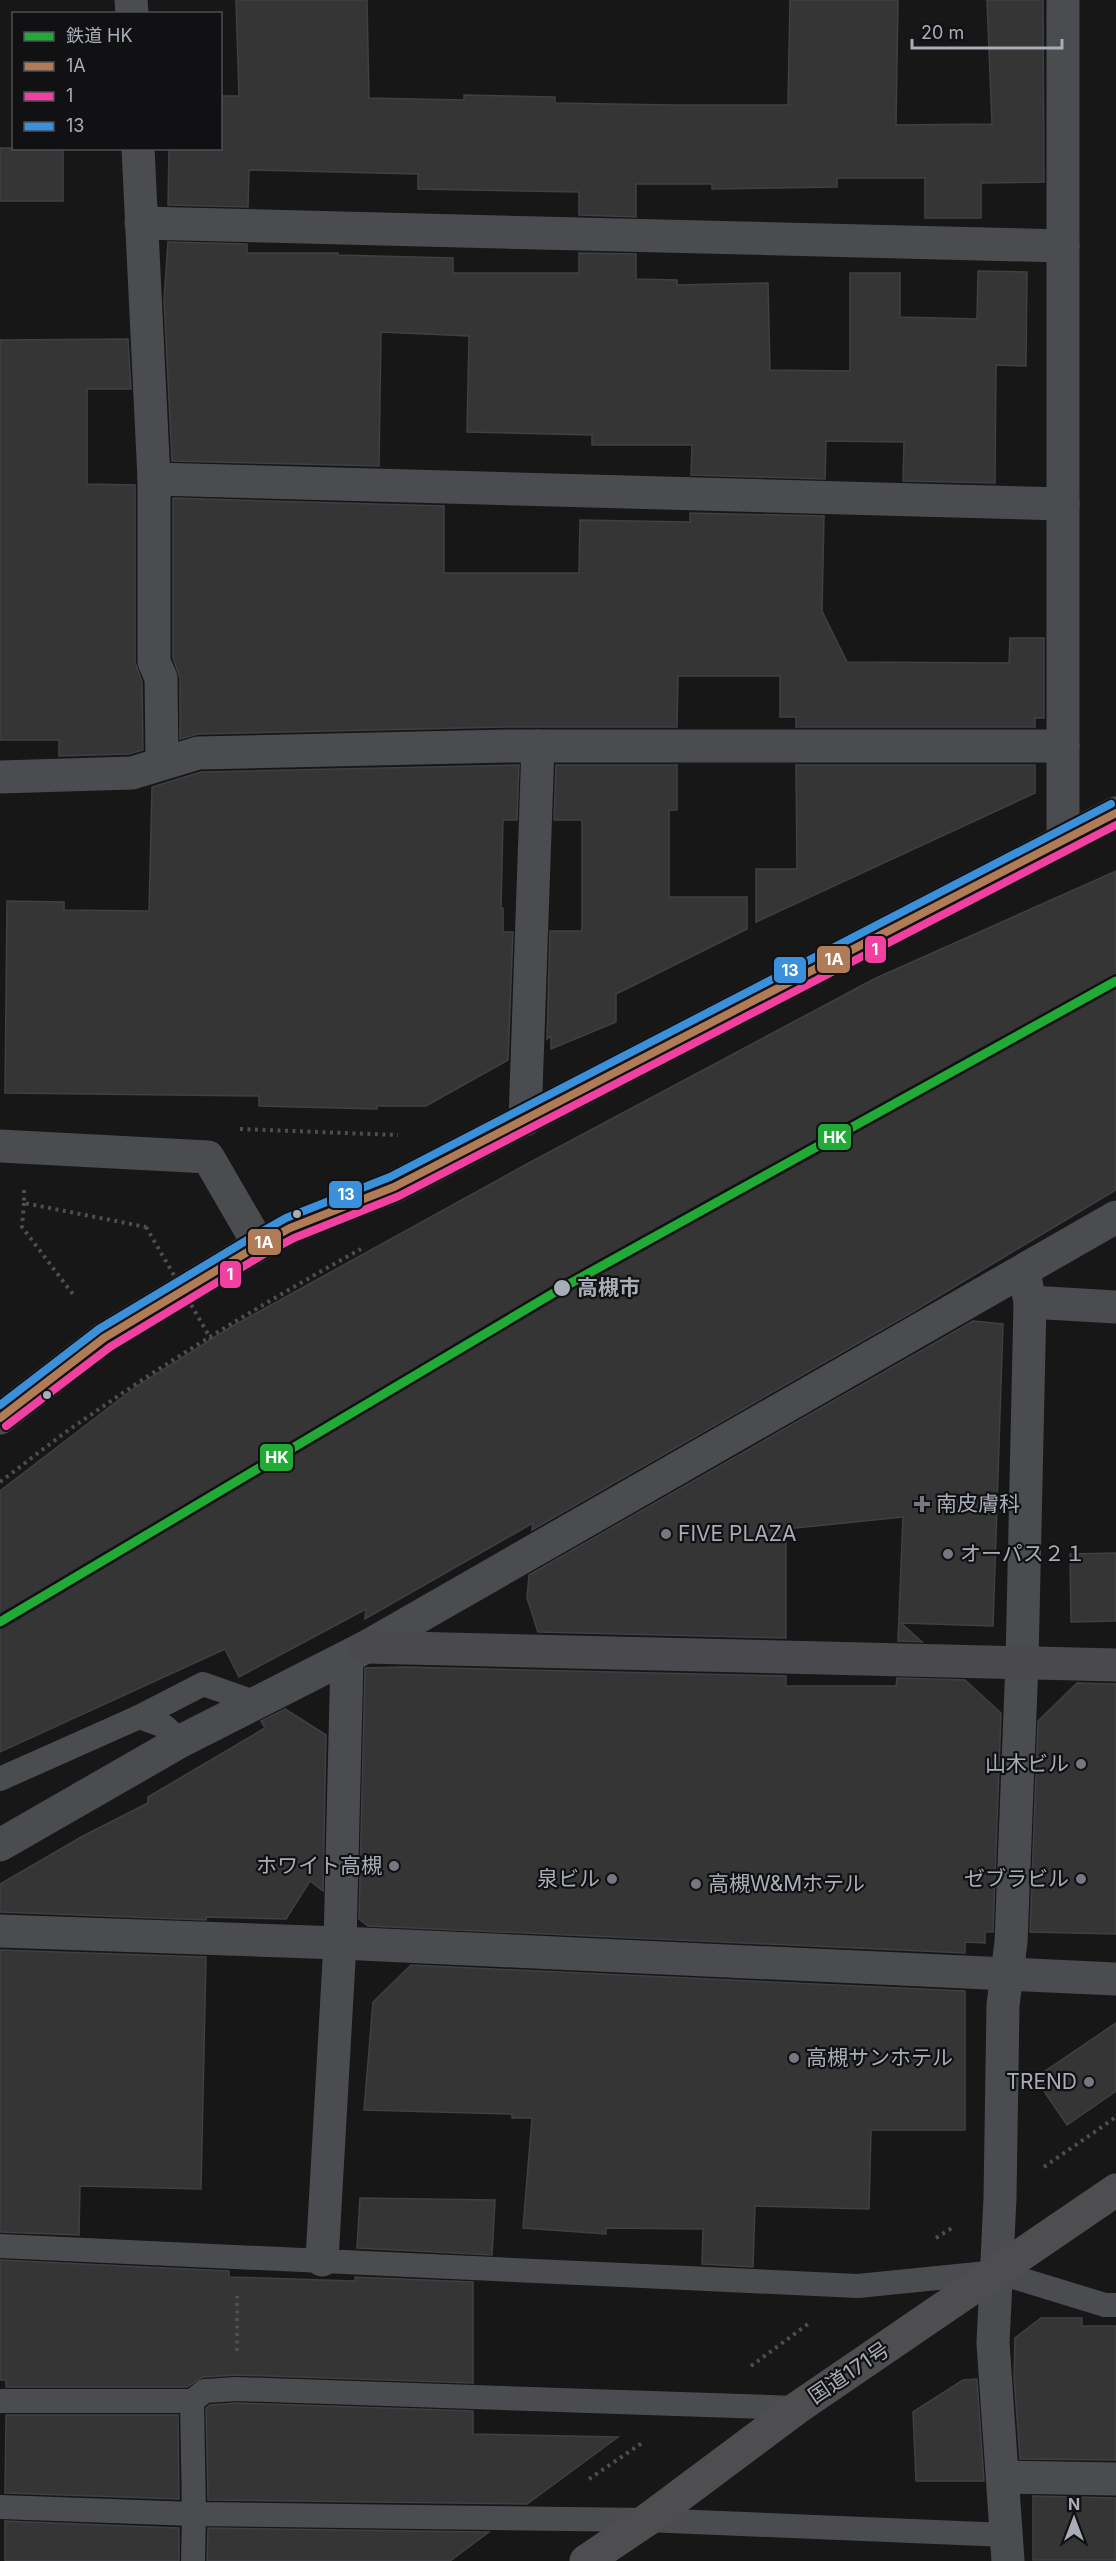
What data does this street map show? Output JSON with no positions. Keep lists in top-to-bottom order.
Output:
{
  "streets": {
    "highway": ["国道171号"]
  },
  "places": {
    "other": [
      "高槻市",
      "FIVE PLAZA",
      "オーパス２１",
      "山木ビル",
      "ホワイト高槻",
      "泉ビル",
      "ゼブラビル",
      "高槻W&Mホテル",
      "高槻サンホテル",
      "TREND"
    ],
    "health": ["南皮膚科"]
  },
  "lines": [
    "transit line 13",
    "transit line 1A",
    "transit line 1",
    "rail line HK"
  ],
  "legend": [
    "鉄道 HK",
    "1A",
    "1",
    "13"
  ],
  "scale_bar": "20 m",
  "north": "top"
}
